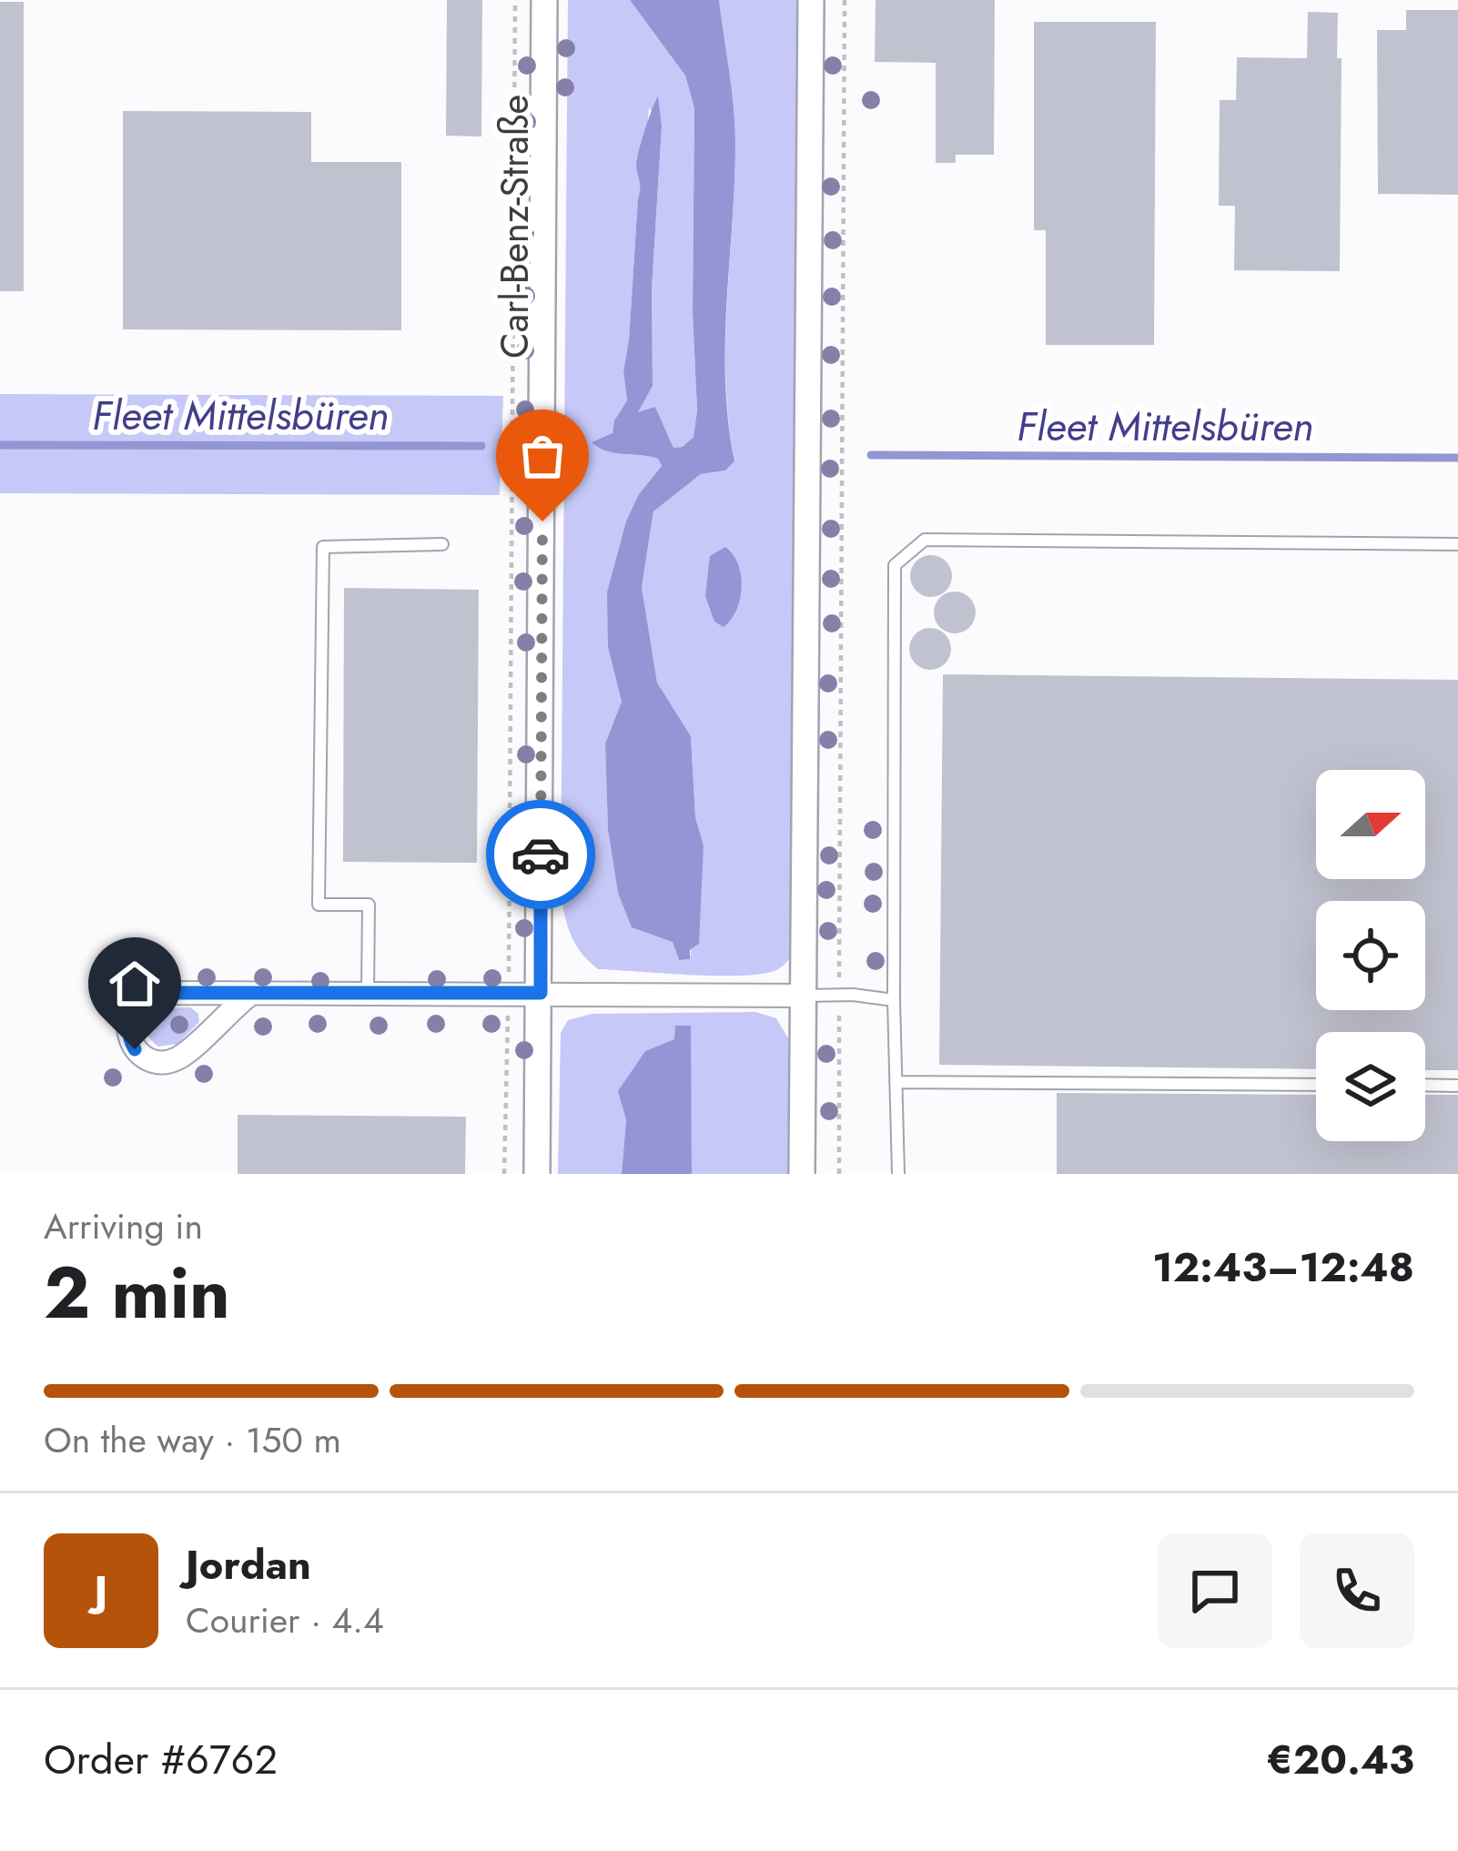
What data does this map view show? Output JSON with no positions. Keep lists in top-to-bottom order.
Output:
{
  "streets": {
    "street": ["Carl-Benz-Straße"]
  },
  "water": ["Fleet Mittelsbüren"],
  "north": "right",
  "page": {
    "heading": ["2 min", "Arriving in", "12:43–12:48"],
    "panel": [
      "Jordan",
      "Courier · 4.4",
      "Order #6762",
      "€20.43"
    ],
    "bar": "On the way · 150 m",
    "round": "J"
  }
}
